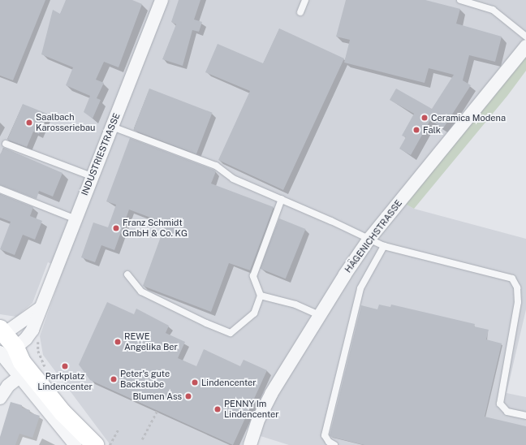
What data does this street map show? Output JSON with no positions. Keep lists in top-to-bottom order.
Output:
{
  "streets": {
    "street": ["INDUSTRIESTRASSE", "HÄGENICHSTRASSE"]
  },
  "places": [
    "Ceramica Modena",
    "Saalbach Karosseriebau",
    "Falk",
    "Franz Schmidt GmbH & Co. KG",
    "REWE Angelika Ber",
    "Parkplatz Lindencenter",
    "Peter's gute Backstube",
    "Lindencenter",
    "Blumen Ass",
    "PENNY Im Lindencenter"
  ]
}
